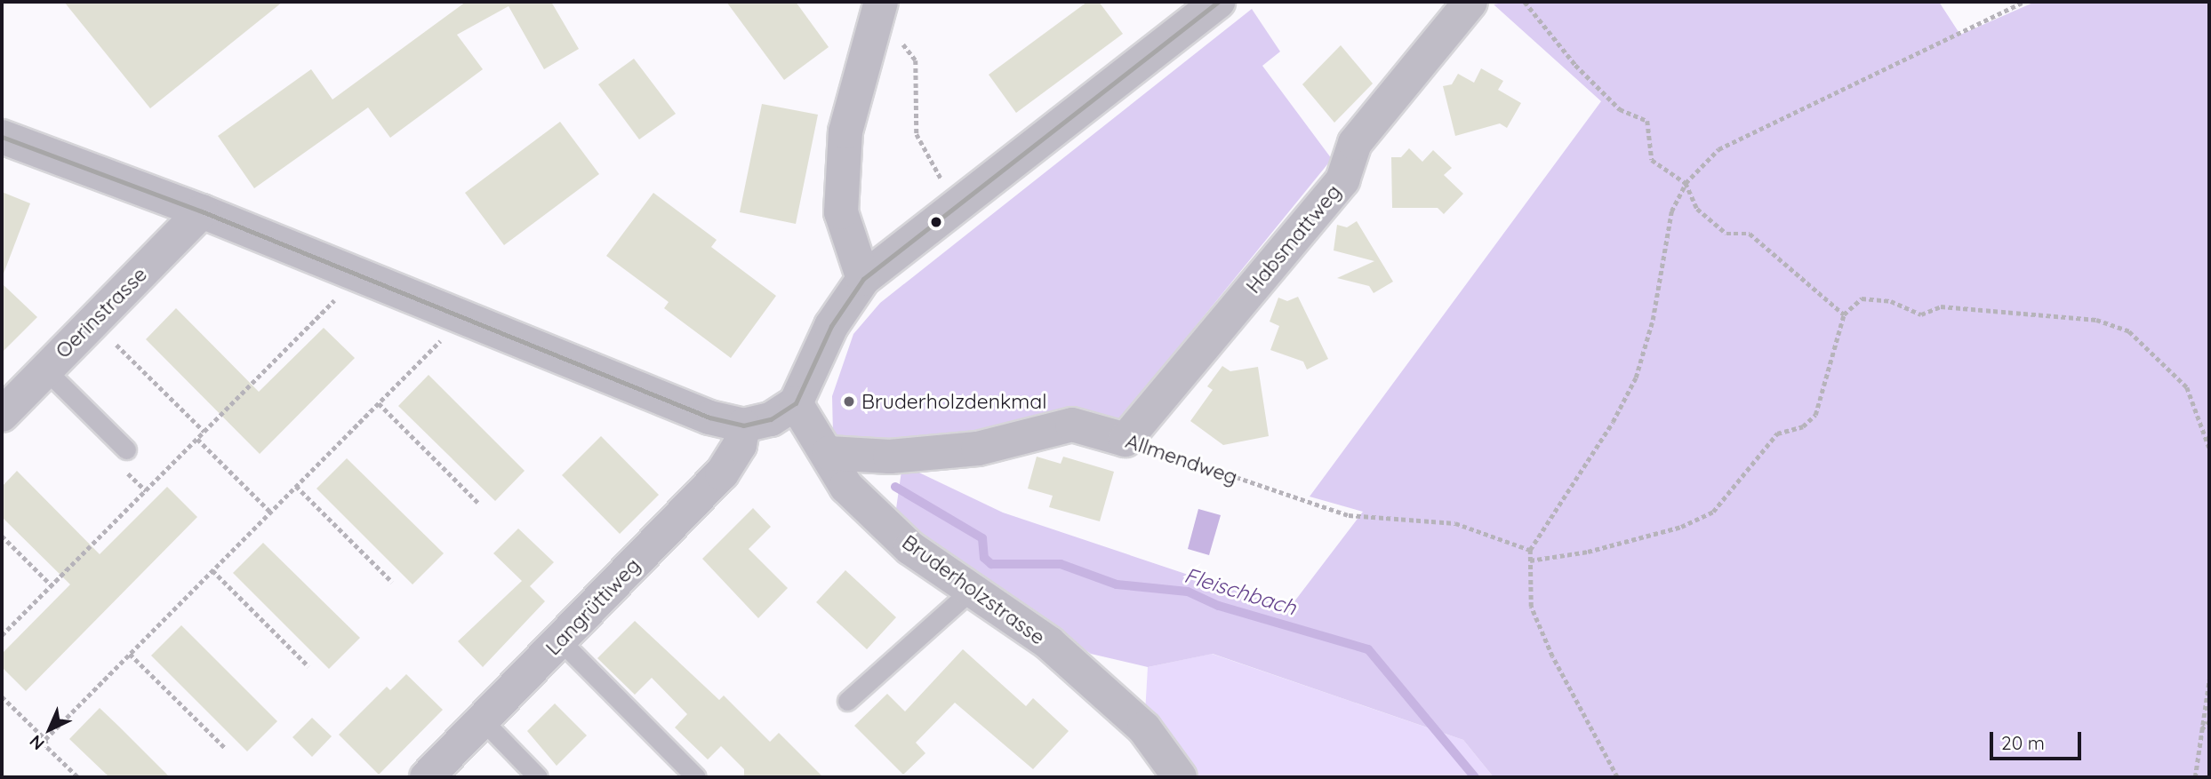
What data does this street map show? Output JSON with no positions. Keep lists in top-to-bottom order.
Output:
{
  "streets": {
    "street": [
      "Habsmattweg",
      "Oerinstrasse",
      "Allmendweg",
      "Bruderholzstrasse",
      "Langrüttiweg"
    ]
  },
  "crossings": [
    ["Habsmattweg", "Allmendweg"],
    ["Allmendweg", "Bruderholzstrasse"]
  ],
  "water": ["Fleischbach"],
  "places": ["Bruderholzdenkmal"],
  "scale_bar": "20 m",
  "north": "bottom left"
}
